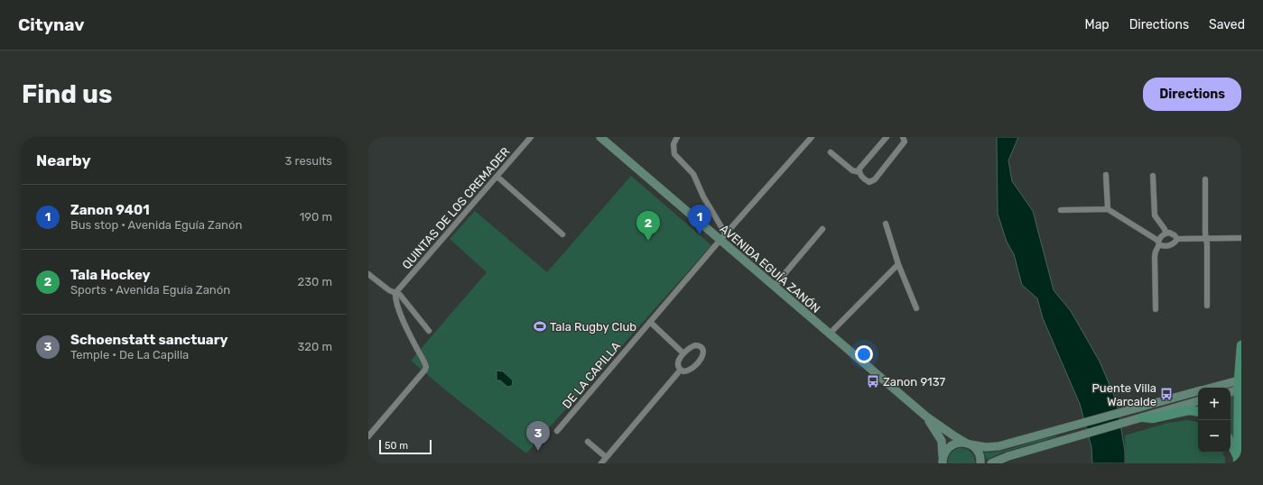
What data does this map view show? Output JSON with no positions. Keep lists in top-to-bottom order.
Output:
{
  "streets": {
    "main road": ["AVENIDA EGUÍA ZANÓN"],
    "street": ["QUINTAS DE LOS CREMADER", "DE LA CAPILLA"]
  },
  "crossings": [
    ["AVENIDA EGUÍA ZANÓN", "DE LA CAPILLA"]
  ],
  "places": {
    "sports": ["Tala Rugby Club"],
    "bus stop": ["Zanon 9137", "Puente Villa Warcalde"]
  },
  "scale_bar": "50 m",
  "page": {
    "header": "Citynav",
    "nav": ["Map", "Directions", "Saved"],
    "buttons": "Directions",
    "title": "Find us",
    "heading": ["Nearby", "3 results"],
    "list": [
      {
        "mark": "1",
        "name": "Zanon 9401",
        "note": "Bus stop · Avenida Eguía Zanón",
        "value": "190 m"
      },
      {
        "mark": "2",
        "name": "Tala Hockey",
        "note": "Sports · Avenida Eguía Zanón",
        "value": "230 m"
      },
      {
        "mark": "3",
        "name": "Schoenstatt sanctuary",
        "note": "Temple · De La Capilla",
        "value": "320 m"
      }
    ],
    "pins": ["1", "2", "3"],
    "map_buttons": ["+", "−"],
    "scale": "50 m"
  }
}
